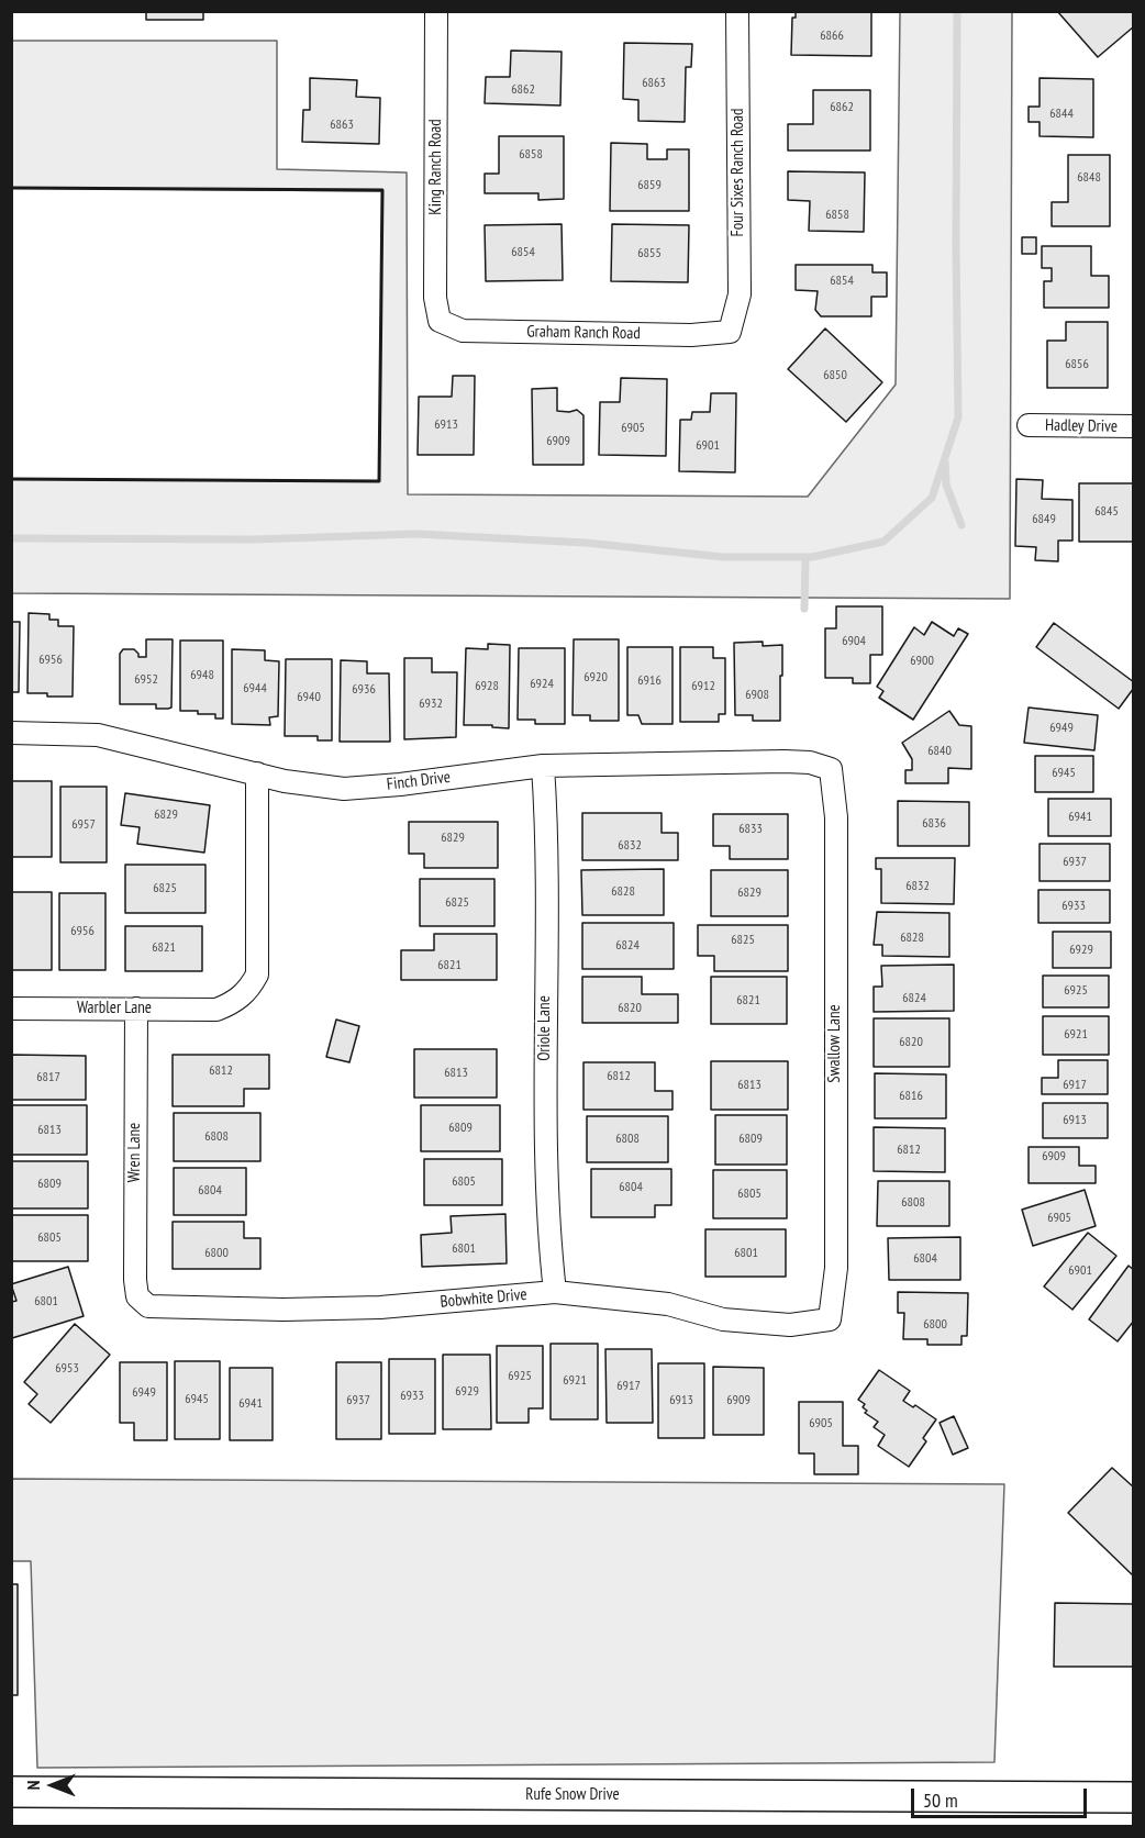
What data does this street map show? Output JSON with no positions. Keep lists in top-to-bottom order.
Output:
{
  "streets": {
    "main road": ["Rufe Snow Drive"],
    "street": [
      "King Ranch Road",
      "Four Sixes Ranch Road",
      "Graham Ranch Road",
      "Hadley Drive",
      "Finch Drive",
      "Warbler Lane",
      "Oriole Lane",
      "Swallow Lane",
      "Wren Lane",
      "Bobwhite Drive"
    ]
  },
  "crossings": [
    ["King Ranch Road", "Graham Ranch Road"],
    ["Four Sixes Ranch Road", "Graham Ranch Road"],
    ["Finch Drive", "Warbler Lane"],
    ["Finch Drive", "Oriole Lane"],
    ["Finch Drive", "Swallow Lane"],
    ["Warbler Lane", "Wren Lane"],
    ["Oriole Lane", "Bobwhite Drive"],
    ["Swallow Lane", "Bobwhite Drive"],
    ["Wren Lane", "Bobwhite Drive"]
  ],
  "house_numbers": [
    "6866",
    "6863",
    "6862",
    "6862",
    "6844",
    "6863",
    "6858",
    "6848",
    "6859",
    "6858",
    "6854",
    "6855",
    "6854",
    "6856",
    "6850",
    "6913",
    "6905",
    "6909",
    "6901",
    "6845",
    "6849",
    "6904",
    "6956",
    "6900",
    "6948",
    "6920",
    "6952",
    "6916",
    "6924",
    "6928",
    "6912",
    "6944",
    "6936",
    "6908",
    "6940",
    "6932",
    "6949",
    "6840",
    "6945",
    "6829",
    "6941",
    "6836",
    "6957",
    "6833",
    "6829",
    "6832",
    "6937",
    "6832",
    "6825",
    "6828",
    "6829",
    "6825",
    "6933",
    "6956",
    "6828",
    "6825",
    "6824",
    "6821",
    "6929",
    "6821",
    "6925",
    "6824",
    "6821",
    "6820",
    "6921",
    "6820",
    "6812",
    "6813",
    "6812",
    "6817",
    "6813",
    "6917",
    "6816",
    "6913",
    "6809",
    "6813",
    "6808",
    "6808",
    "6809",
    "6812",
    "6909",
    "6805",
    "6809",
    "6804",
    "6804",
    "6805",
    "6808",
    "6905",
    "6805",
    "6801",
    "6800",
    "6801",
    "6804",
    "6901",
    "6801",
    "6800",
    "6953",
    "6925",
    "6921",
    "6917",
    "6929",
    "6949",
    "6933",
    "6945",
    "6937",
    "6913",
    "6909",
    "6941",
    "6905"
  ],
  "scale_bar": "50 m",
  "north": "left"
}
